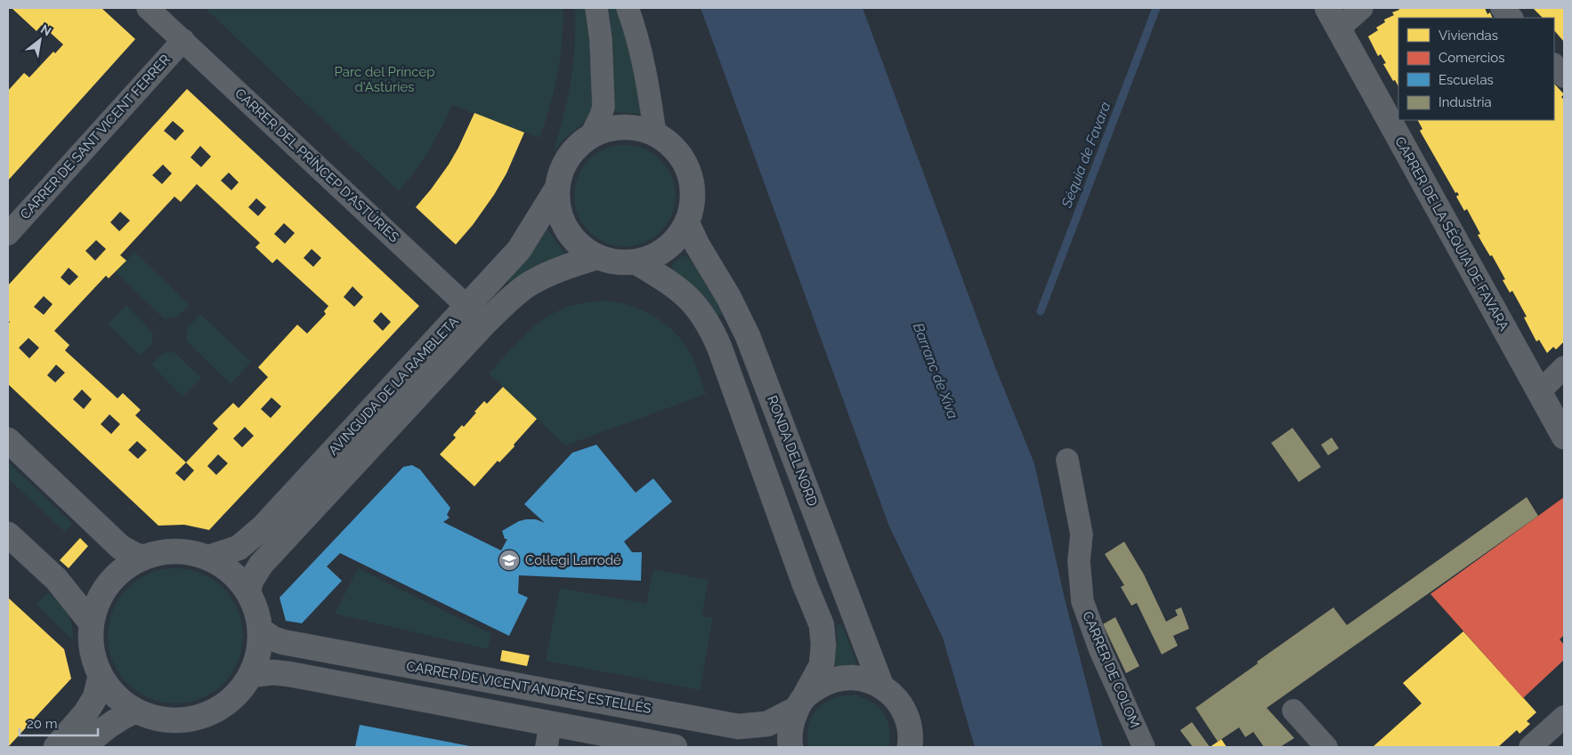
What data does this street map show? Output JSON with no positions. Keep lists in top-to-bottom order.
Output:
{
  "streets": {
    "street": [
      "CARRER DE SANT VICENT FERRER",
      "CARRER DEL PRÍNCEP D'ASTÚRIES",
      "CARRER DE LA SÉQUIA DE FAVARA",
      "AVINGUDA DE LA RAMBLETA",
      "RONDA DEL NORD",
      "CARRER DE COLOM",
      "CARRER DE VICENT ANDRÉS ESTELLÉS"
    ]
  },
  "crossings": [
    ["CARRER DE SANT VICENT FERRER", "CARRER DEL PRÍNCEP D'ASTÚRIES"],
    ["CARRER DEL PRÍNCEP D'ASTÚRIES", "AVINGUDA DE LA RAMBLETA"],
    ["AVINGUDA DE LA RAMBLETA", "RONDA DEL NORD"],
    ["RONDA DEL NORD", "CARRER DE VICENT ANDRÉS ESTELLÉS"]
  ],
  "water": ["Séquia de Favara", "Barranc de Xiva"],
  "parks": ["Parc del Príncep d'Astúries"],
  "places": {
    "school or university": ["Col·legi Larrodé"]
  },
  "legend": [
    "Viviendas",
    "Comercios",
    "Escuelas",
    "Industria"
  ],
  "scale_bar": "20 m",
  "north": "top right"
}
